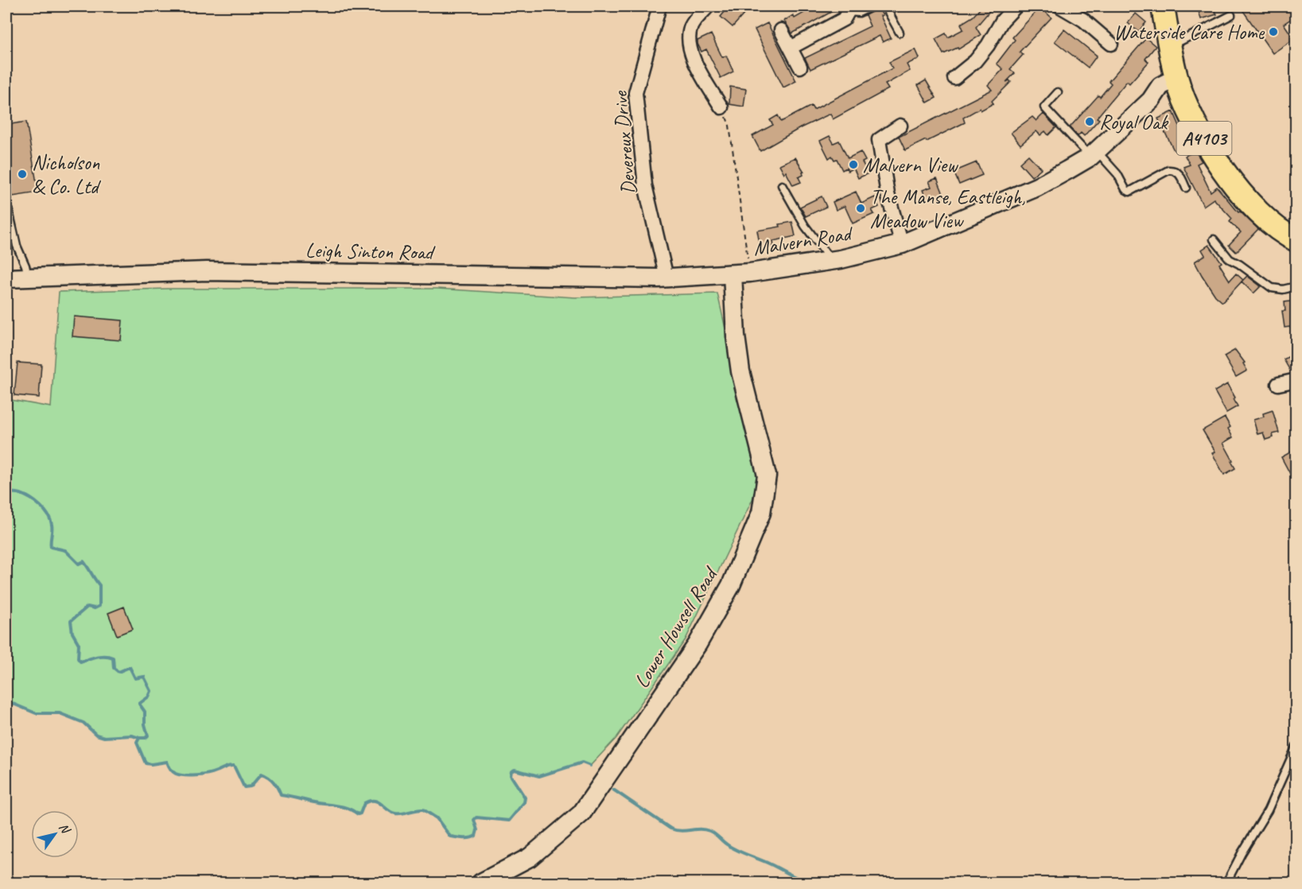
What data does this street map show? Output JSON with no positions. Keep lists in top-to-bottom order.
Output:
{
  "streets": {
    "highway": ["A4103"],
    "main road": ["Malvern Road", "Leigh Sinton Road", "Lower Howsell Road"],
    "street": ["Devereux Drive"]
  },
  "crossings": [
    ["A4103", "Malvern Road"],
    ["Devereux Drive", "Leigh Sinton Road"],
    ["Malvern Road", "Leigh Sinton Road"],
    ["Malvern Road", "Lower Howsell Road"],
    ["Leigh Sinton Road", "Lower Howsell Road"]
  ],
  "places": [
    "Waterside Care Home",
    "Royal Oak",
    "Malvern View",
    "Nicholson & Co. Ltd",
    "The Manse, Eastleigh, Meadow View"
  ],
  "north": "top right"
}
